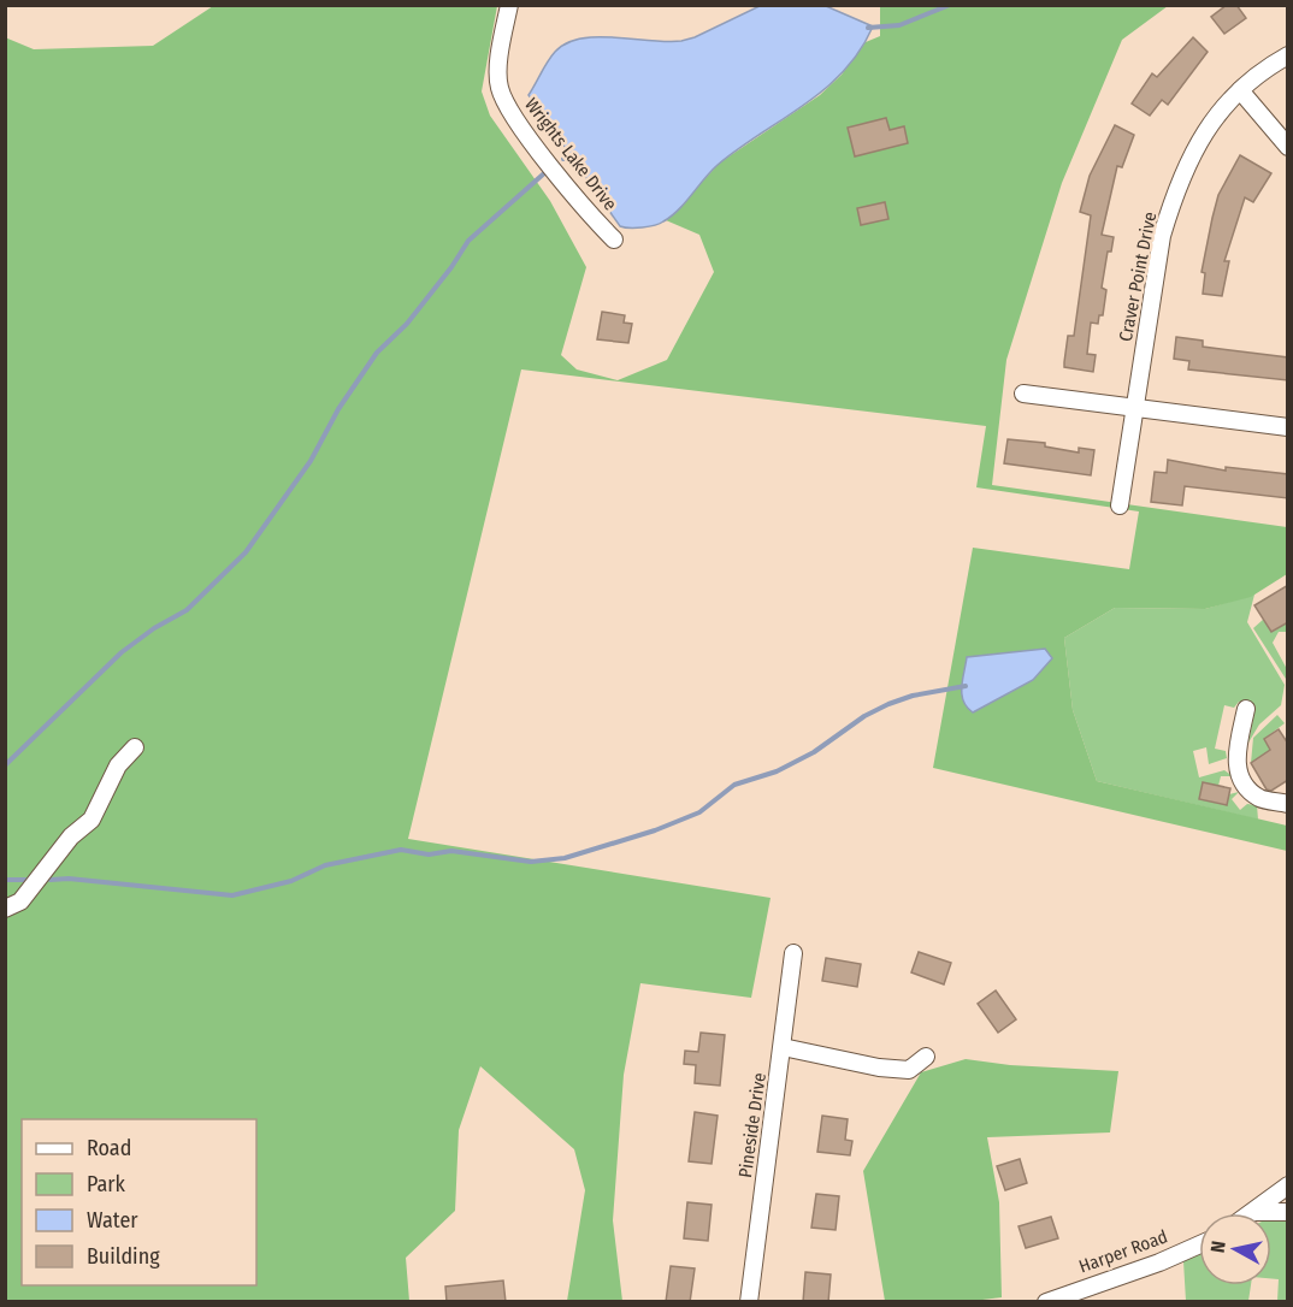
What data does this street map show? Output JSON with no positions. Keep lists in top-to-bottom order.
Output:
{
  "streets": {
    "street": [
      "Wrights Lake Drive",
      "Craver Point Drive",
      "Pineside Drive",
      "Harper Road"
    ]
  },
  "legend": [
    "Road",
    "Park",
    "Water",
    "Building"
  ],
  "north": "left"
}
